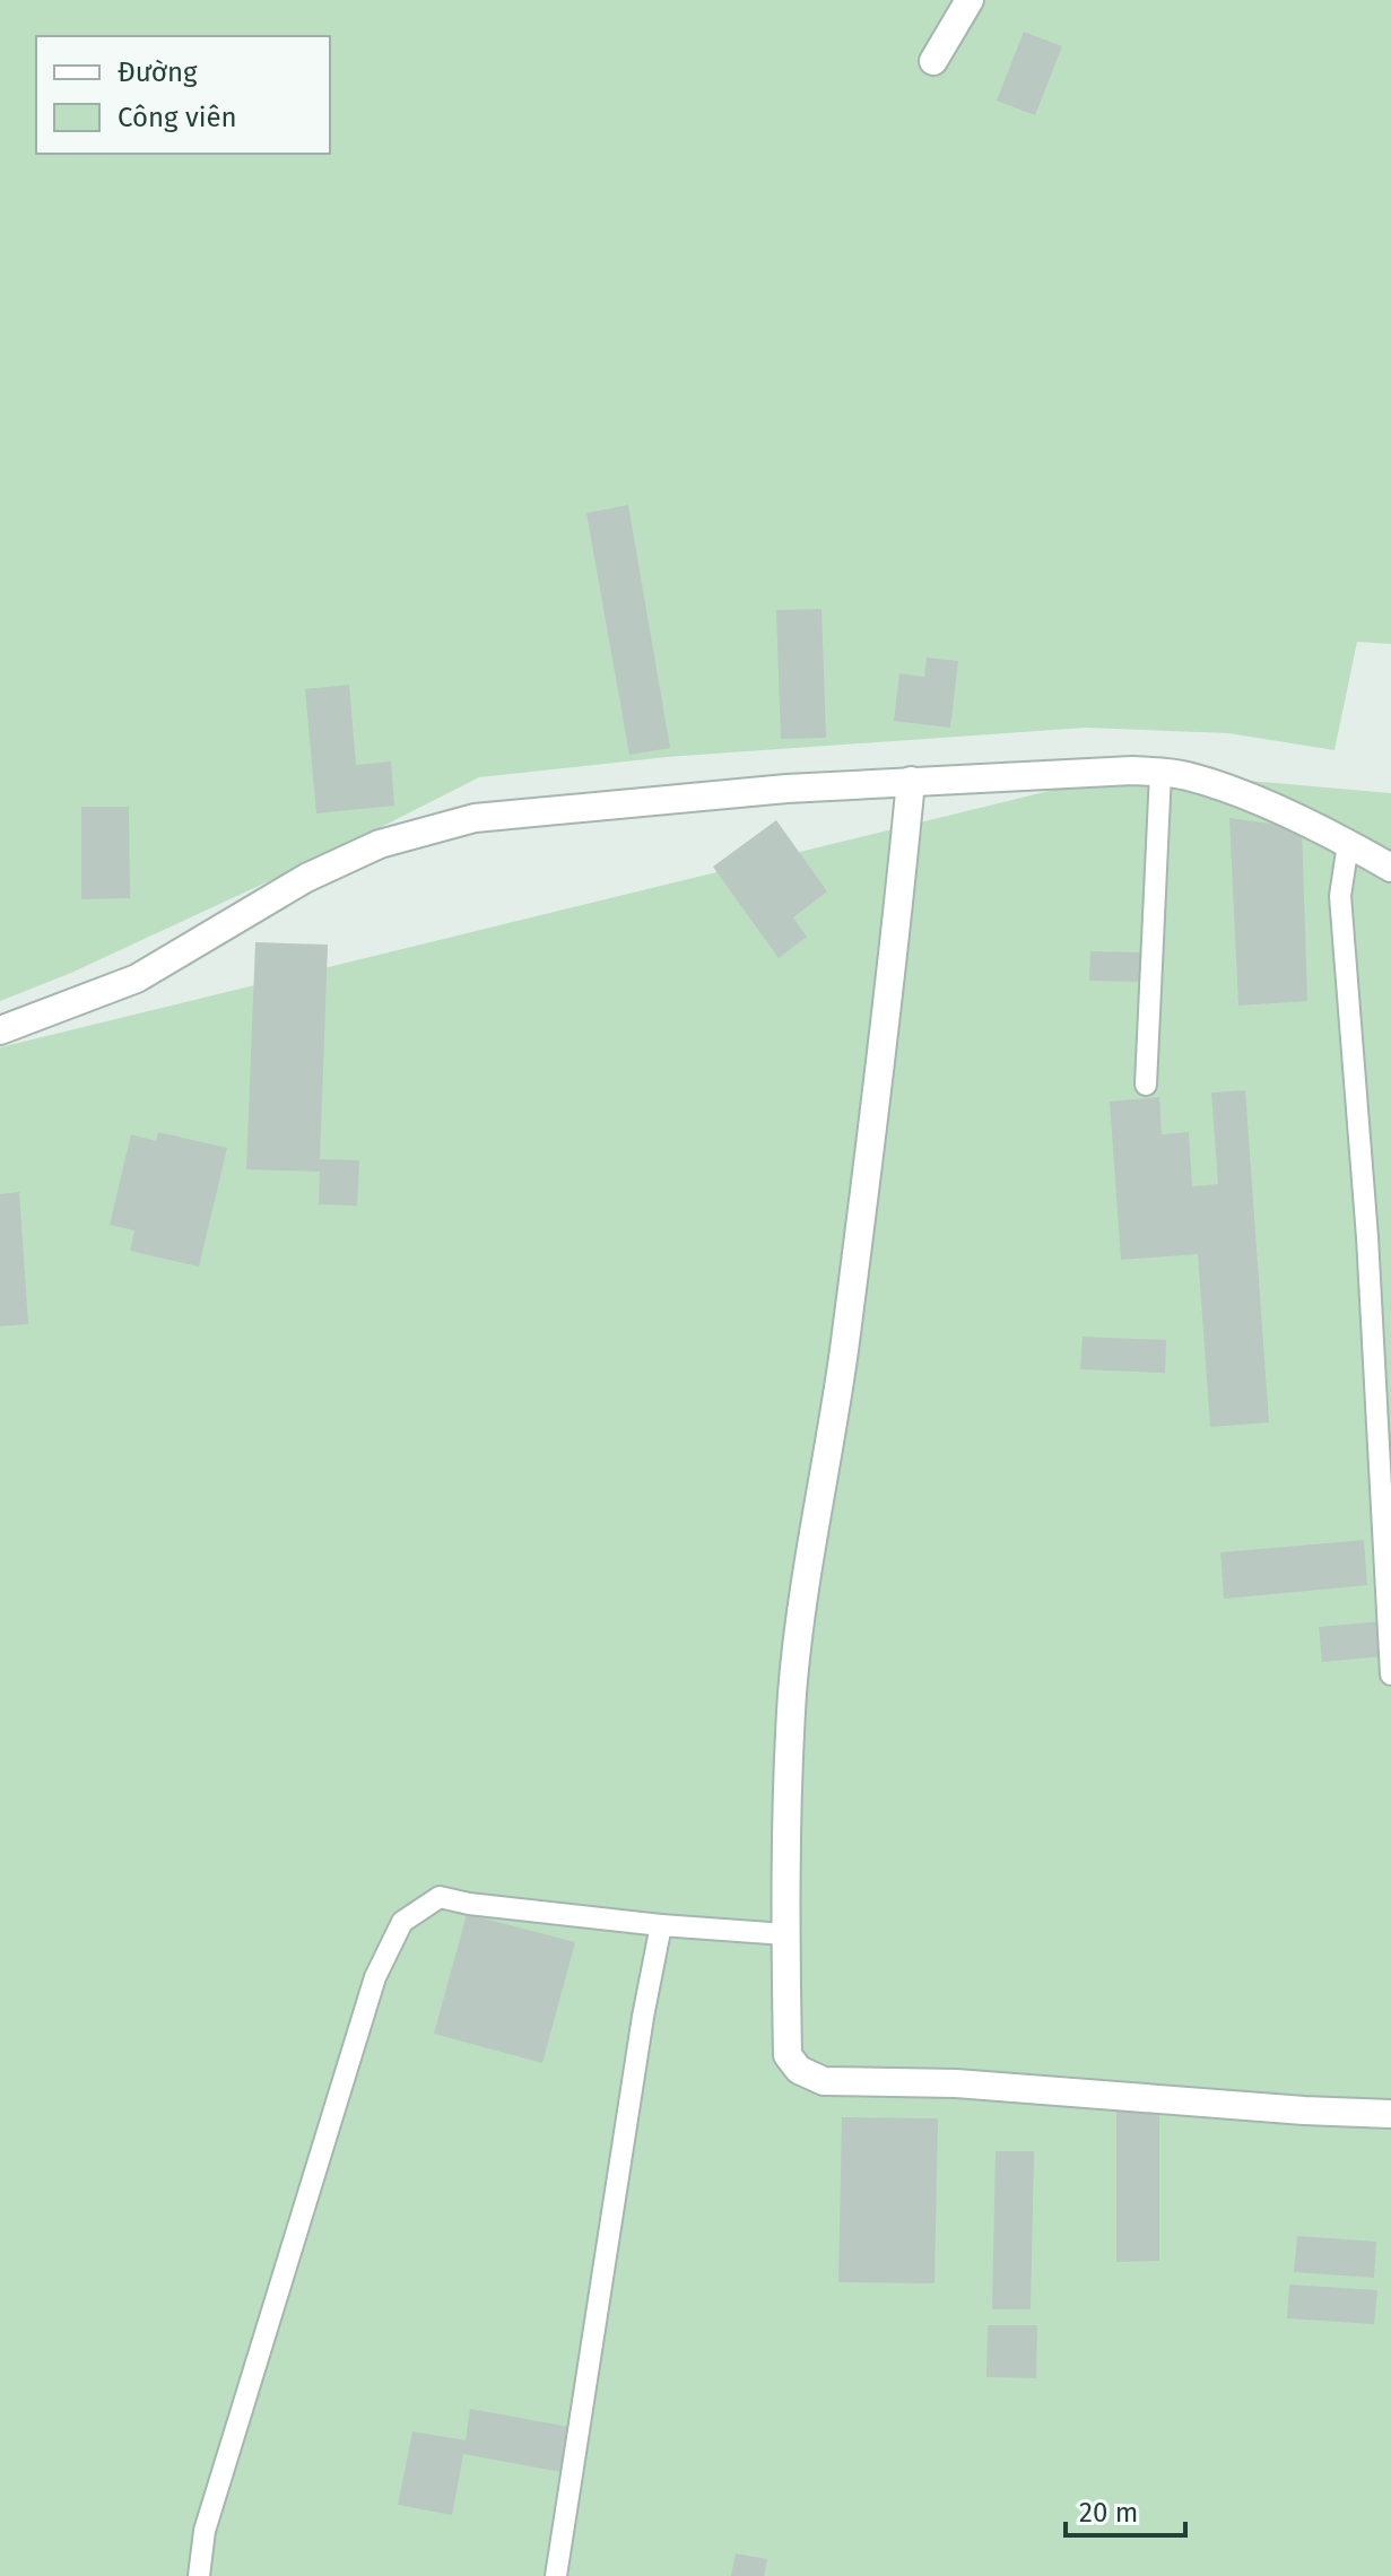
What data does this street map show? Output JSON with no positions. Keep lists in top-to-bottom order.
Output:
{
  "legend": ["Đường", "Công viên"],
  "scale_bar": "20 m"
}
